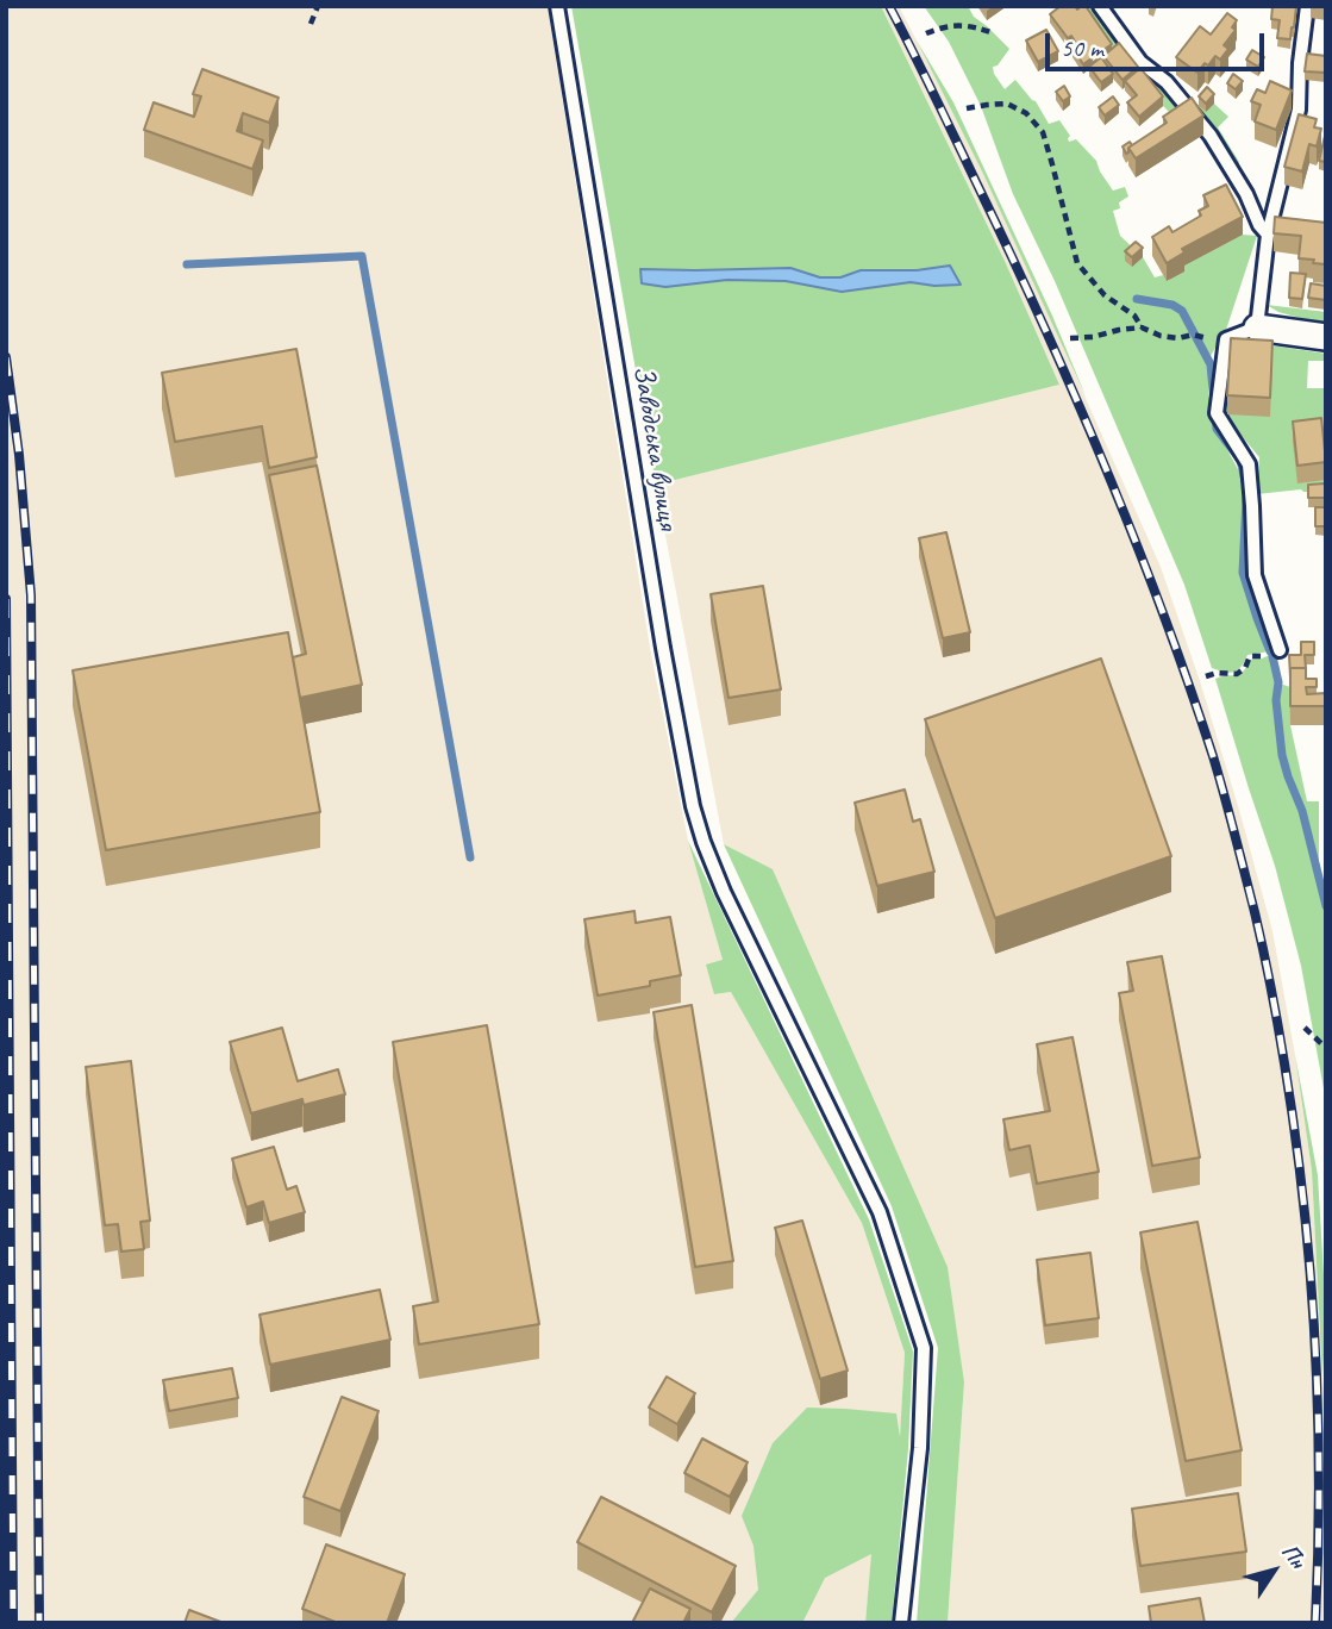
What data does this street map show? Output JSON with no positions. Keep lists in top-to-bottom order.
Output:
{
  "streets": {
    "lane": ["Заводська вулиця"]
  },
  "scale_bar": "50 m",
  "north": "top right"
}
